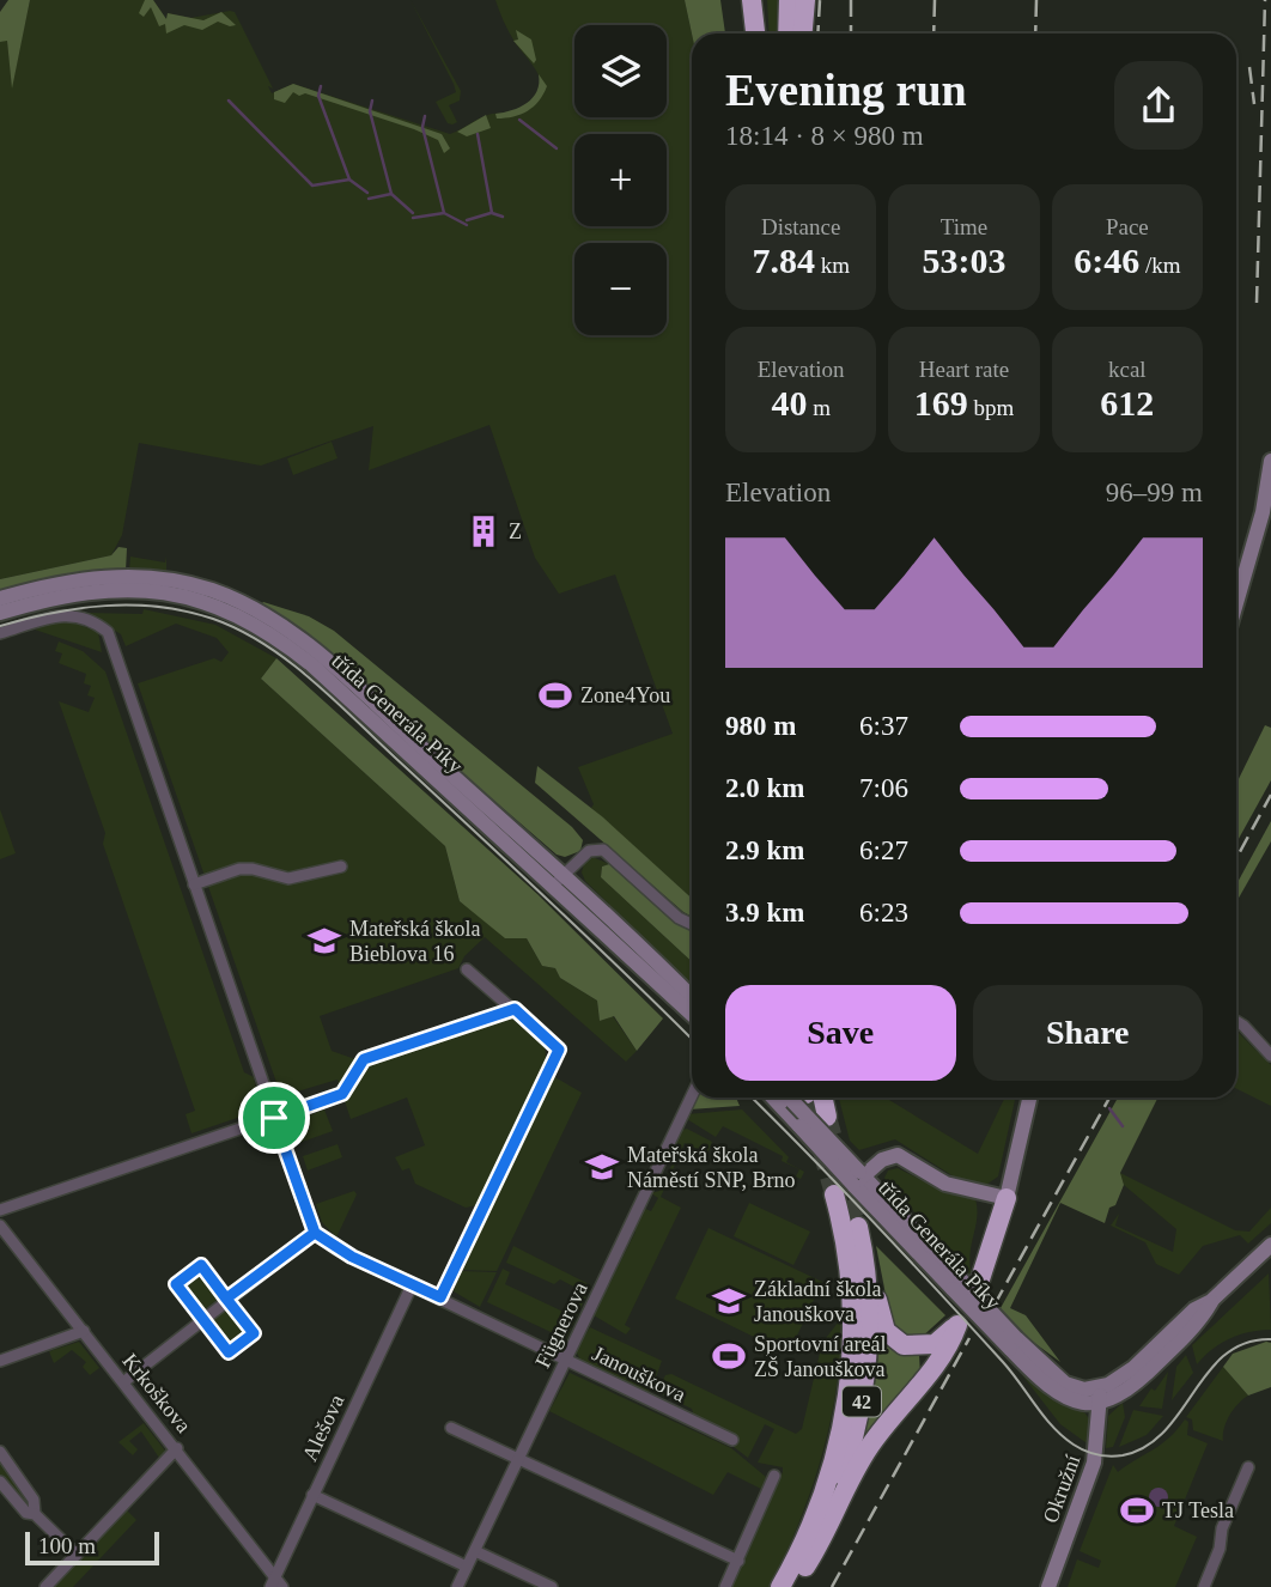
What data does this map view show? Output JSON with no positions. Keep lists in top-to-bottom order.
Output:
{
  "streets": {
    "highway": ["42"],
    "main road": ["třída Generála Píky", "Okružní"],
    "street": [
      "Fügnerova",
      "Janouškova",
      "Krkoškova",
      "Alešova"
    ]
  },
  "crossings": [
    ["Fügnerova", "Janouškova"],
    ["Janouškova", "Alešova"],
    ["Krkoškova", "Alešova"]
  ],
  "places": {
    "building": ["Z"],
    "sports": ["Zone4You", "Sportovní areál ZŠ Janouškova", "TJ Tesla"],
    "school or university": ["Mateřská škola Bieblova 16", "Mateřská škola Náměstí SNP, Brno", "Základní škola Janouškova"]
  },
  "scale_bar": "100 m",
  "page": {
    "map_buttons": ["+", "−"],
    "heading": ["Evening run", "18:14 · 8 × 980 m"],
    "stats": [
      ["Distance", "7.84 km"],
      ["Time", "53:03"],
      ["Pace", "6:46 /km"],
      ["Elevation", "40 m"],
      ["Heart rate", "169 bpm"],
      ["kcal", "612"]
    ],
    "chart": ["Elevation", "96–99 m"],
    "list": [
      {
        "name": "980 m",
        "note": "6:37"
      },
      {
        "name": "2.0 km",
        "note": "7:06"
      },
      {
        "name": "2.9 km",
        "note": "6:27"
      },
      {
        "name": "3.9 km",
        "note": "6:23"
      }
    ],
    "buttons": ["Save", "Share"],
    "scale": "100 m"
  }
}
